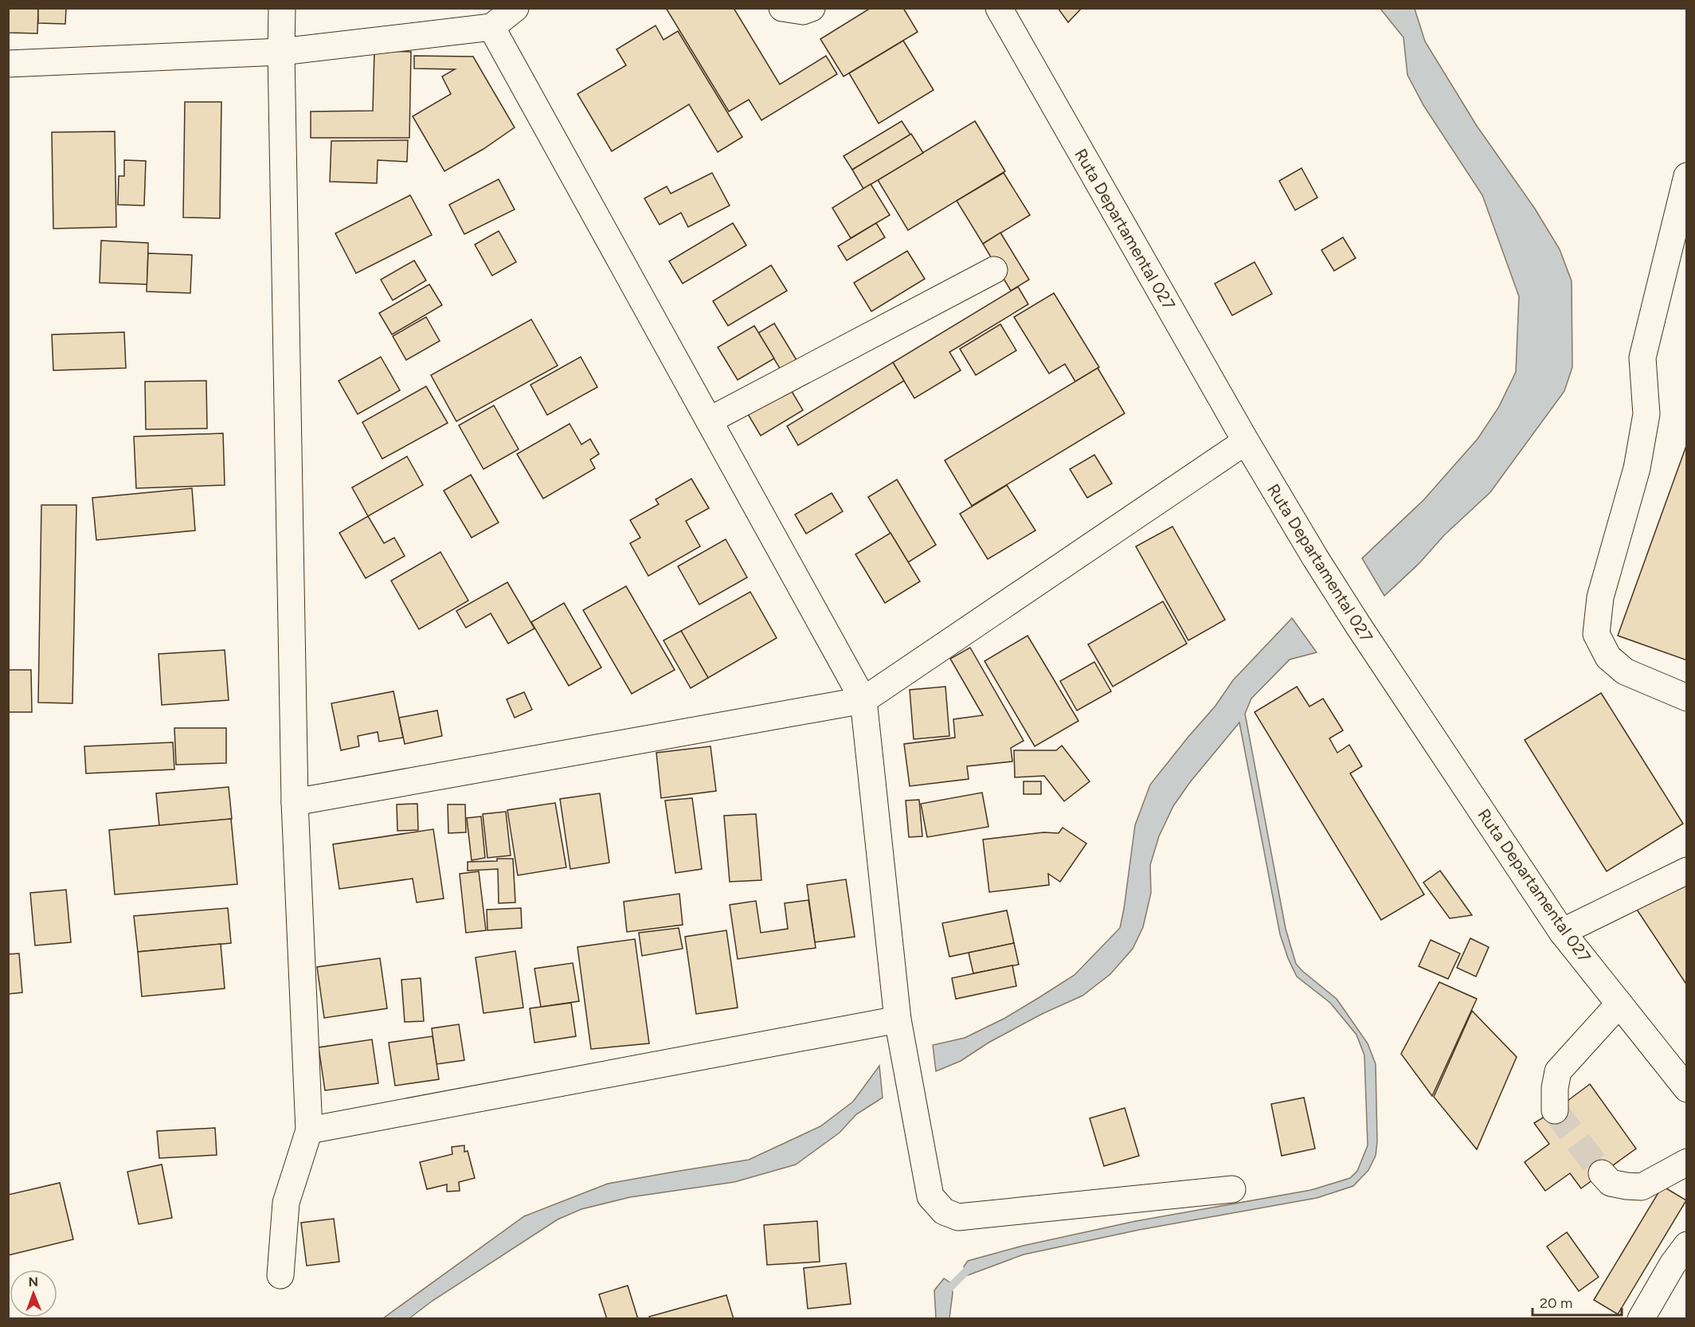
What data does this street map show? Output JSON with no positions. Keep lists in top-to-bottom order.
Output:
{
  "streets": {
    "street": ["Ruta Departamental 027"]
  },
  "scale_bar": "20 m",
  "north": "top"
}
